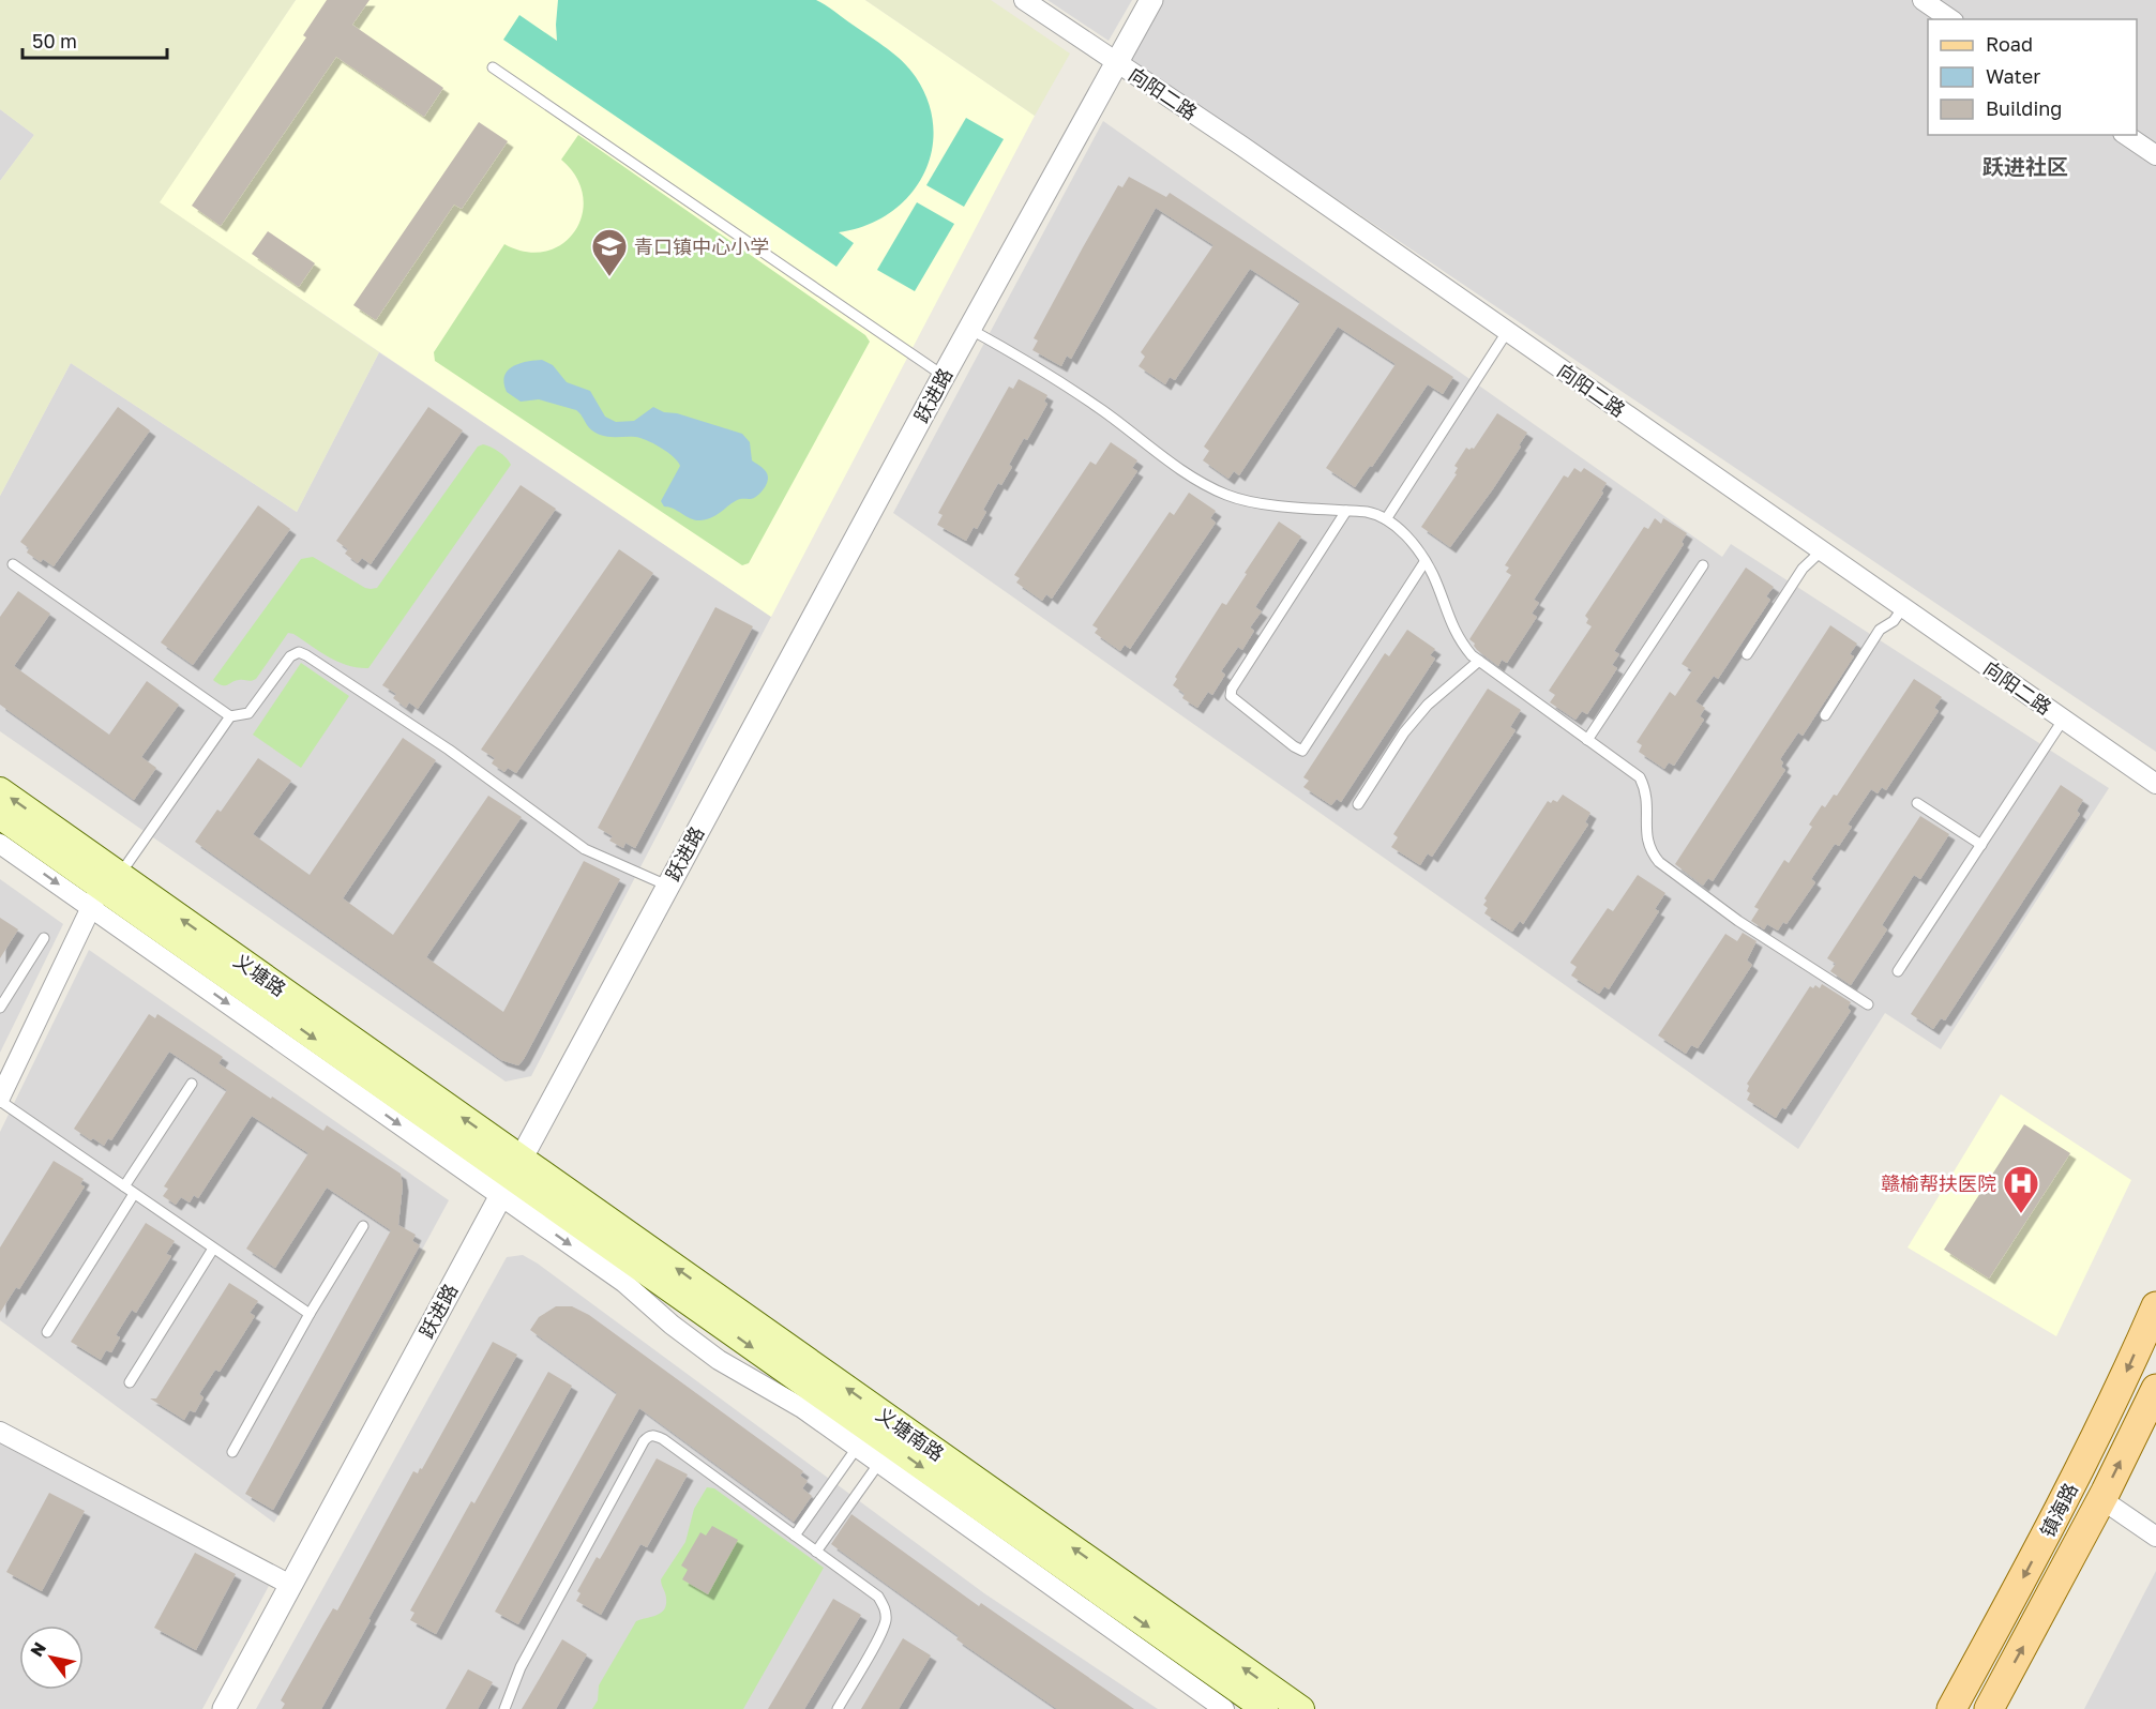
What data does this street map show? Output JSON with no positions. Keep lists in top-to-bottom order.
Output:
{
  "streets": {
    "main road": ["义塘路", "义塘南路", "镇海路"],
    "street": ["向阳二路", "跃进路"]
  },
  "crossings": [
    ["向阳二路", "跃进路"],
    ["跃进路", "义塘路"],
    ["跃进路", "义塘南路"],
    ["义塘路", "义塘南路"]
  ],
  "districts": ["跃进社区"],
  "places": {
    "school or university": ["青口镇中心小学"],
    "hospital": ["赣榆帮扶医院"]
  },
  "legend": ["Road", "Water", "Building"],
  "scale_bar": "50 m",
  "north": "top left"
}
